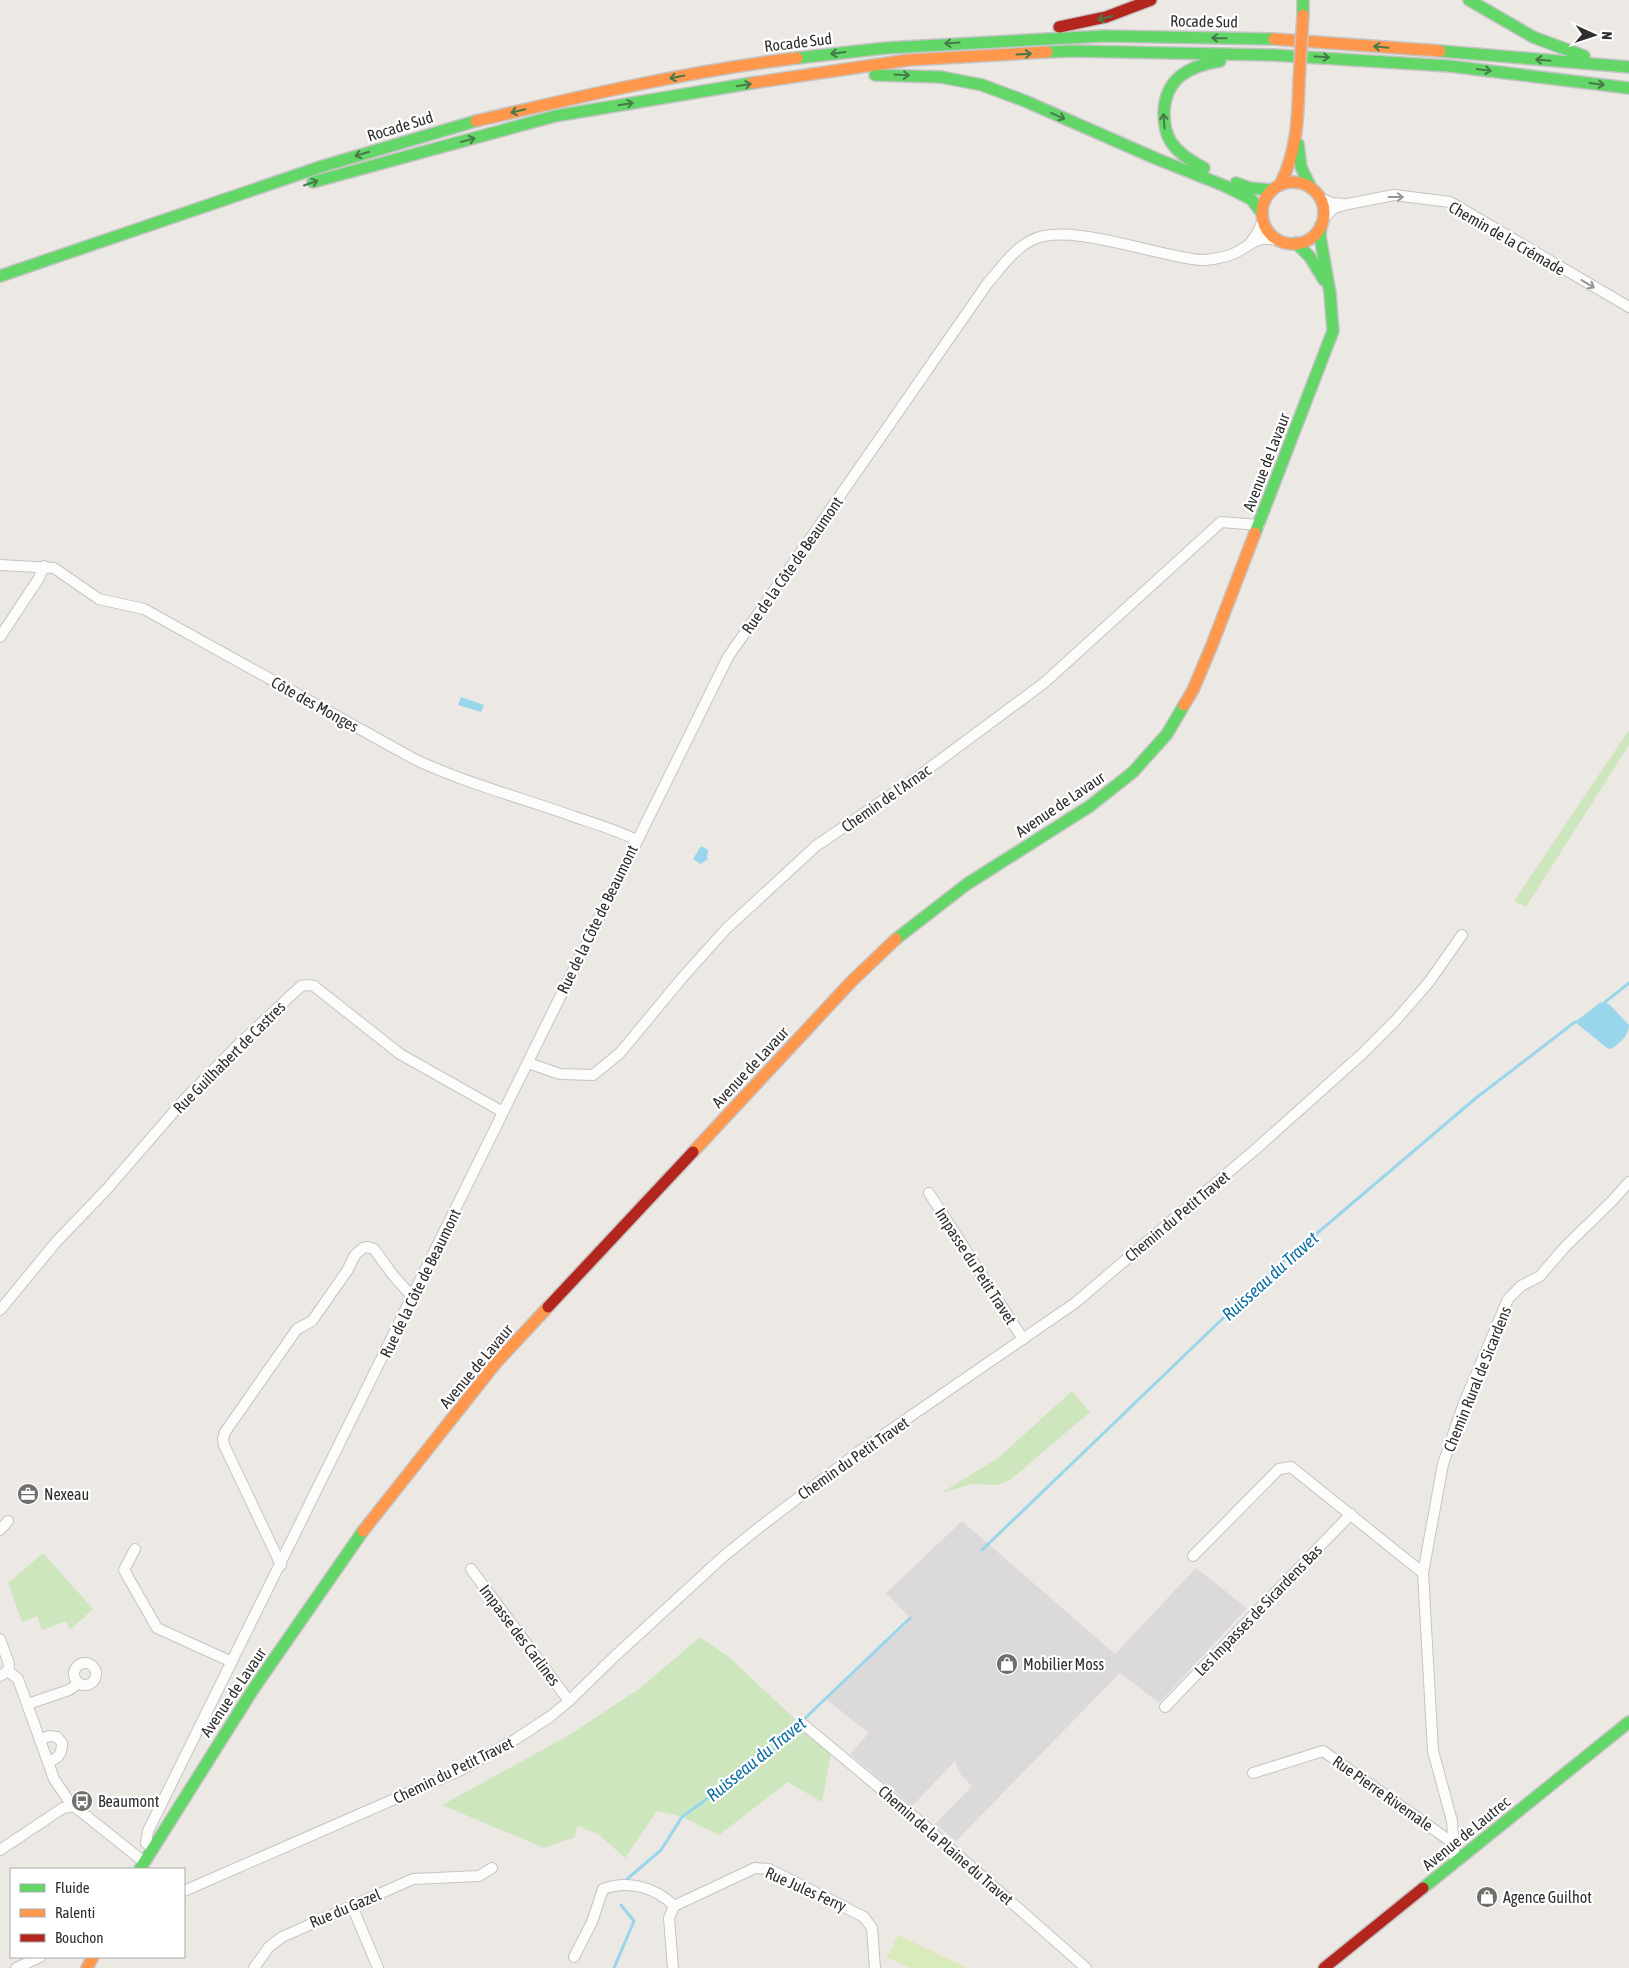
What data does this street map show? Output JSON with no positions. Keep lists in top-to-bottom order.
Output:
{
  "streets": {
    "main road": ["Rocade Sud", "Avenue de Lavaur", "Avenue de Lautrec"],
    "street": [
      "Chemin de la Crémade",
      "Rue de la Côte de Beaumont",
      "Côte des Monges",
      "Chemin de l'Arnac",
      "Rue Guilhabert de Castres",
      "Chemin du Petit Travet",
      "Impasse du Petit Travet",
      "Chemin Rural de Sicardens",
      "Les Impasses de Sicardens Bas",
      "Impasse des Carlines",
      "Rue Pierre Rivemale",
      "Chemin de la Plaine du Travet",
      "Rue Jules Ferry",
      "Rue du Gazel"
    ]
  },
  "crossings": [
    ["Avenue de Lavaur", "Rue de la Côte de Beaumont"],
    ["Avenue de Lavaur", "Chemin de l'Arnac"],
    ["Rue de la Côte de Beaumont", "Côte des Monges"],
    ["Rue de la Côte de Beaumont", "Chemin de l'Arnac"],
    ["Rue de la Côte de Beaumont", "Rue Guilhabert de Castres"],
    ["Chemin du Petit Travet", "Impasse du Petit Travet"],
    ["Chemin du Petit Travet", "Impasse des Carlines"],
    ["Chemin Rural de Sicardens", "Rue Pierre Rivemale"],
    ["Chemin Rural de Sicardens", "Avenue de Lautrec"]
  ],
  "one_way": ["Chemin de la Crémade"],
  "water": ["Ruisseau du Travet"],
  "places": {
    "office": ["Nexeau"],
    "shop": ["Mobilier Moss", "Agence Guilhot"],
    "bus stop": ["Beaumont"]
  },
  "legend": ["Fluide", "Ralenti", "Bouchon"],
  "north": "right"
}
